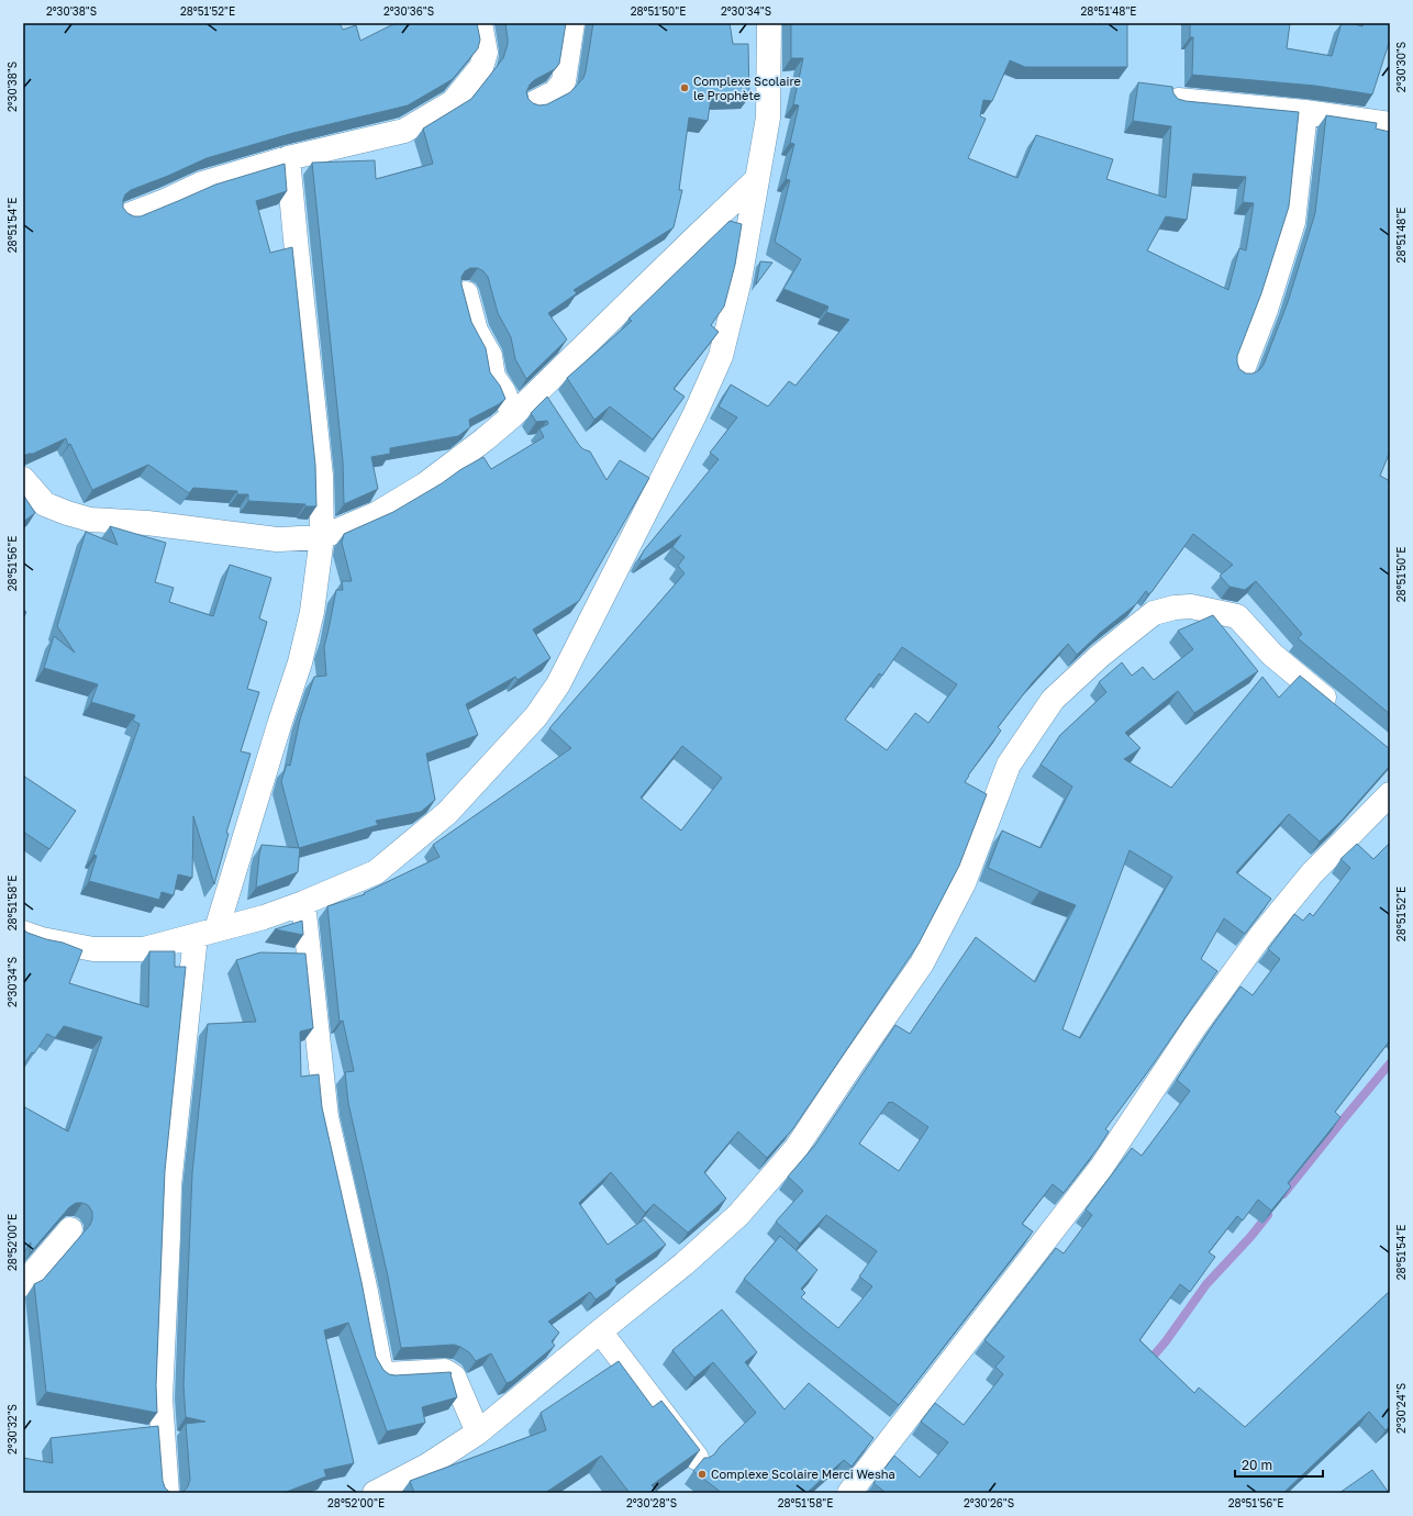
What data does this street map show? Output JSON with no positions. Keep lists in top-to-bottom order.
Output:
{
  "places": ["Complexe Scolaire le Prophète", "Complexe Scolaire Merci Wesha"],
  "scale_bar": "20 m",
  "coordinates": [
    "2°30'38\"S",
    "28°51'52\"E",
    "2°30'36\"S",
    "28°51'50\"E",
    "2°30'34\"S",
    "28°51'48\"E",
    "2°30'30\"S",
    "28°51'54\"E",
    "28°51'56\"E",
    "28°51'58\"E",
    "28°52'00\"E",
    "2°30'24\"S",
    "2°30'32\"S",
    "2°30'28\"S",
    "2°30'26\"S"
  ]
}
